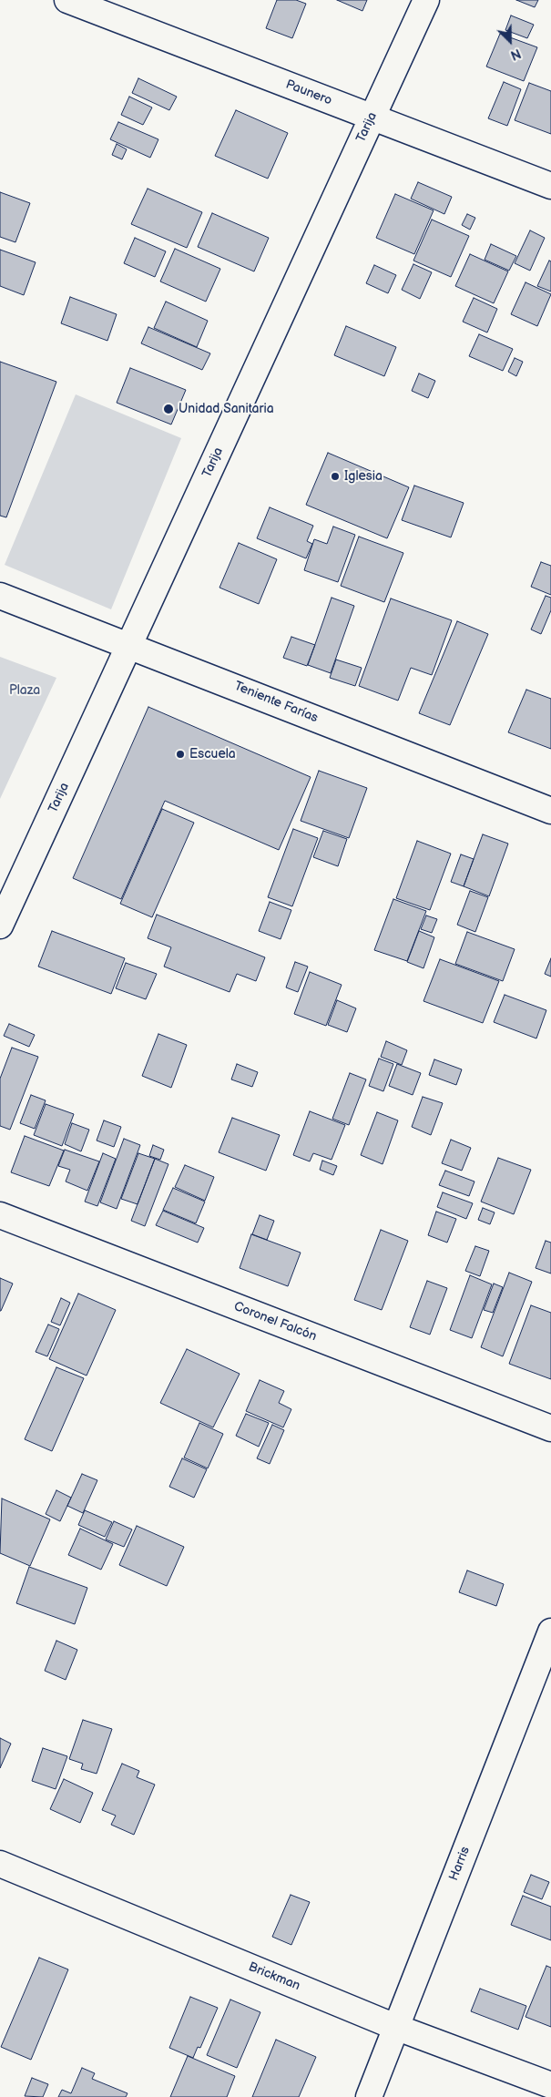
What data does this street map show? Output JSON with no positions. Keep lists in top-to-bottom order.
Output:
{
  "streets": {
    "street": [
      "Paunero",
      "Tarija",
      "Teniente Farías",
      "Coronel Falcón",
      "Harris",
      "Brickman"
    ]
  },
  "crossings": [
    ["Paunero", "Tarija"],
    ["Tarija", "Teniente Farías"],
    ["Harris", "Brickman"]
  ],
  "parks": ["Plaza"],
  "places": ["Unidad Sanitaria", "Iglesia", "Escuela"],
  "north": "bottom right"
}
